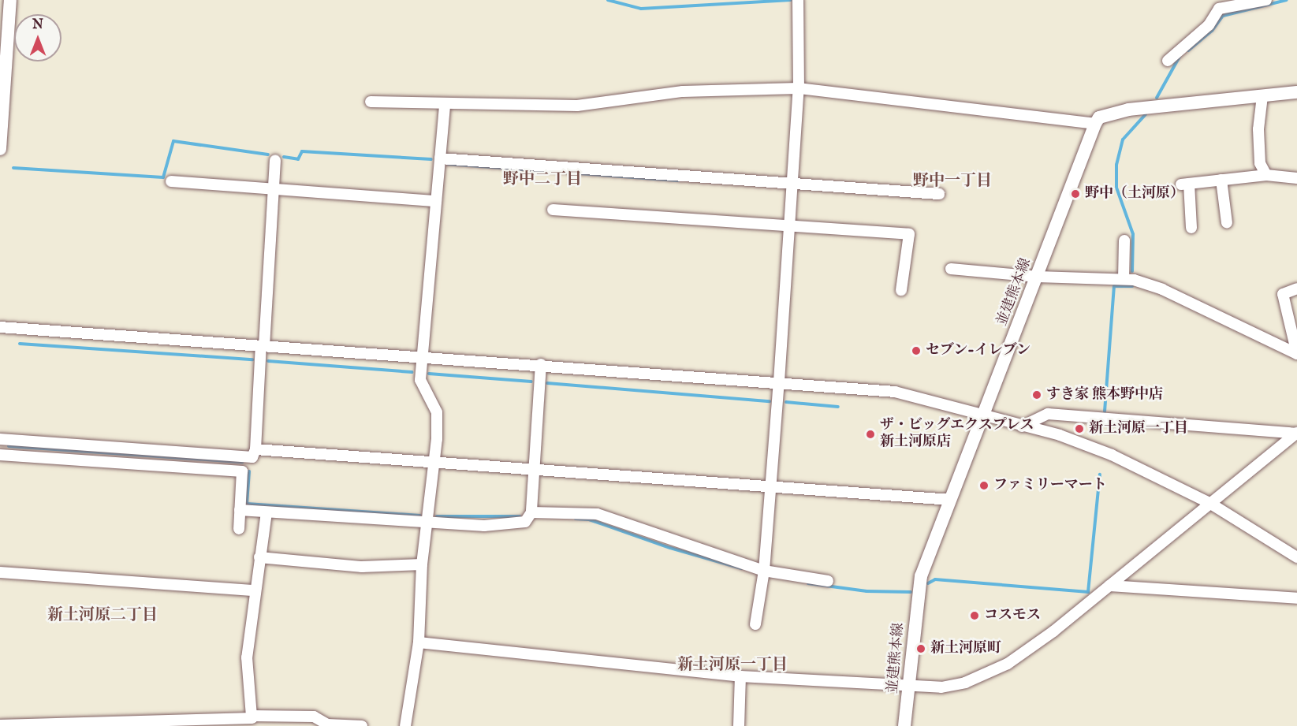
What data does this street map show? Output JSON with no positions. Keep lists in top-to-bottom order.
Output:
{
  "streets": {
    "main road": ["並建熊本線"]
  },
  "districts": [
    "野中二丁目",
    "野中一丁目",
    "新土河原二丁目",
    "新土河原一丁目"
  ],
  "places": [
    "野中（土河原）",
    "セブン-イレブン",
    "すき家 熊本野中店",
    "新土河原一丁目",
    "ザ・ビッグエクスプレス 新土河原店",
    "ファミリーマート",
    "コスモス",
    "新土河原町"
  ],
  "north": "top"
}
